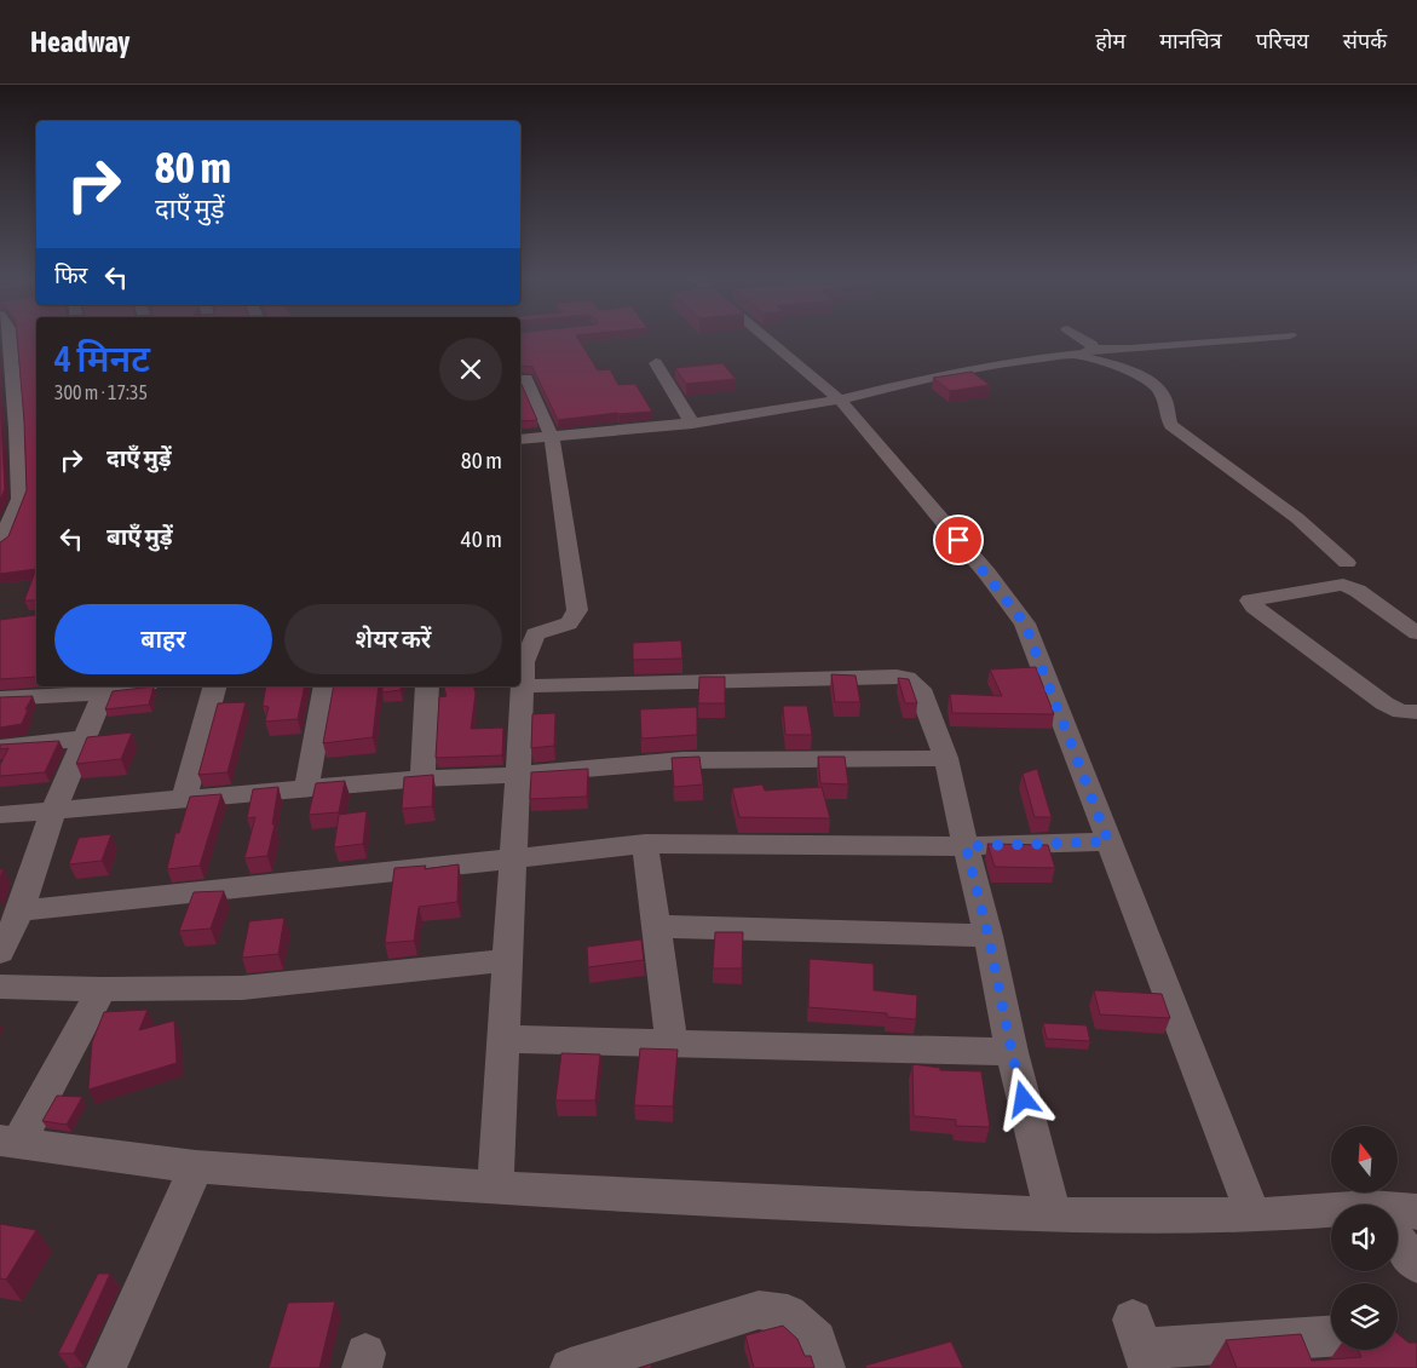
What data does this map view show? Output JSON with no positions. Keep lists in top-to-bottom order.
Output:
{
  "north": "top",
  "page": {
    "header": "Headway",
    "nav": [
      "होम",
      "मानचित्र",
      "परिचय",
      "संपर्क"
    ],
    "turn": ["80 m", "दाएँ मुड़ें"],
    "then": "फिर",
    "heading": ["4 मिनट", "300 m · 17:35"],
    "list": [
      {
        "name": "दाएँ मुड़ें",
        "value": "80 m"
      },
      {
        "name": "बाएँ मुड़ें",
        "value": "40 m"
      }
    ],
    "buttons": ["बाहर", "शेयर करें"]
  }
}
